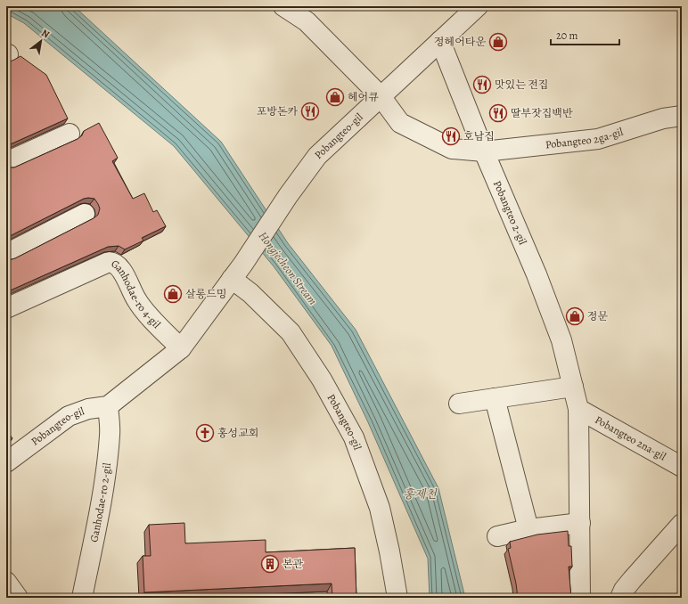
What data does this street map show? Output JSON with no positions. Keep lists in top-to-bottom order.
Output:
{
  "streets": {
    "street": [
      "Pobangteo-gil",
      "Pobangteo 2ga-gil",
      "Pobangteo 2-gil",
      "Ganhodae-ro 4-gil",
      "Pobangteo 2na-gil",
      "Ganhodae-ro 2-gil"
    ]
  },
  "crossings": [
    ["Pobangteo-gil", "Pobangteo 2-gil"],
    ["Pobangteo-gil", "Ganhodae-ro 2-gil"],
    ["Pobangteo 2ga-gil", "Pobangteo 2-gil"],
    ["Pobangteo 2-gil", "Pobangteo 2na-gil"]
  ],
  "water": ["Hongjecheon Stream", "홍제천"],
  "places": {
    "shop": [
      "정헤어타운",
      "헤어큐",
      "살롱드밍",
      "정문"
    ],
    "restaurant": [
      "맛있는 전집",
      "포방돈카",
      "딸부잣집백반",
      "호남집"
    ],
    "church": ["홍성교회"],
    "building": ["본관"]
  },
  "scale_bar": "20 m",
  "north": "top right"
}
